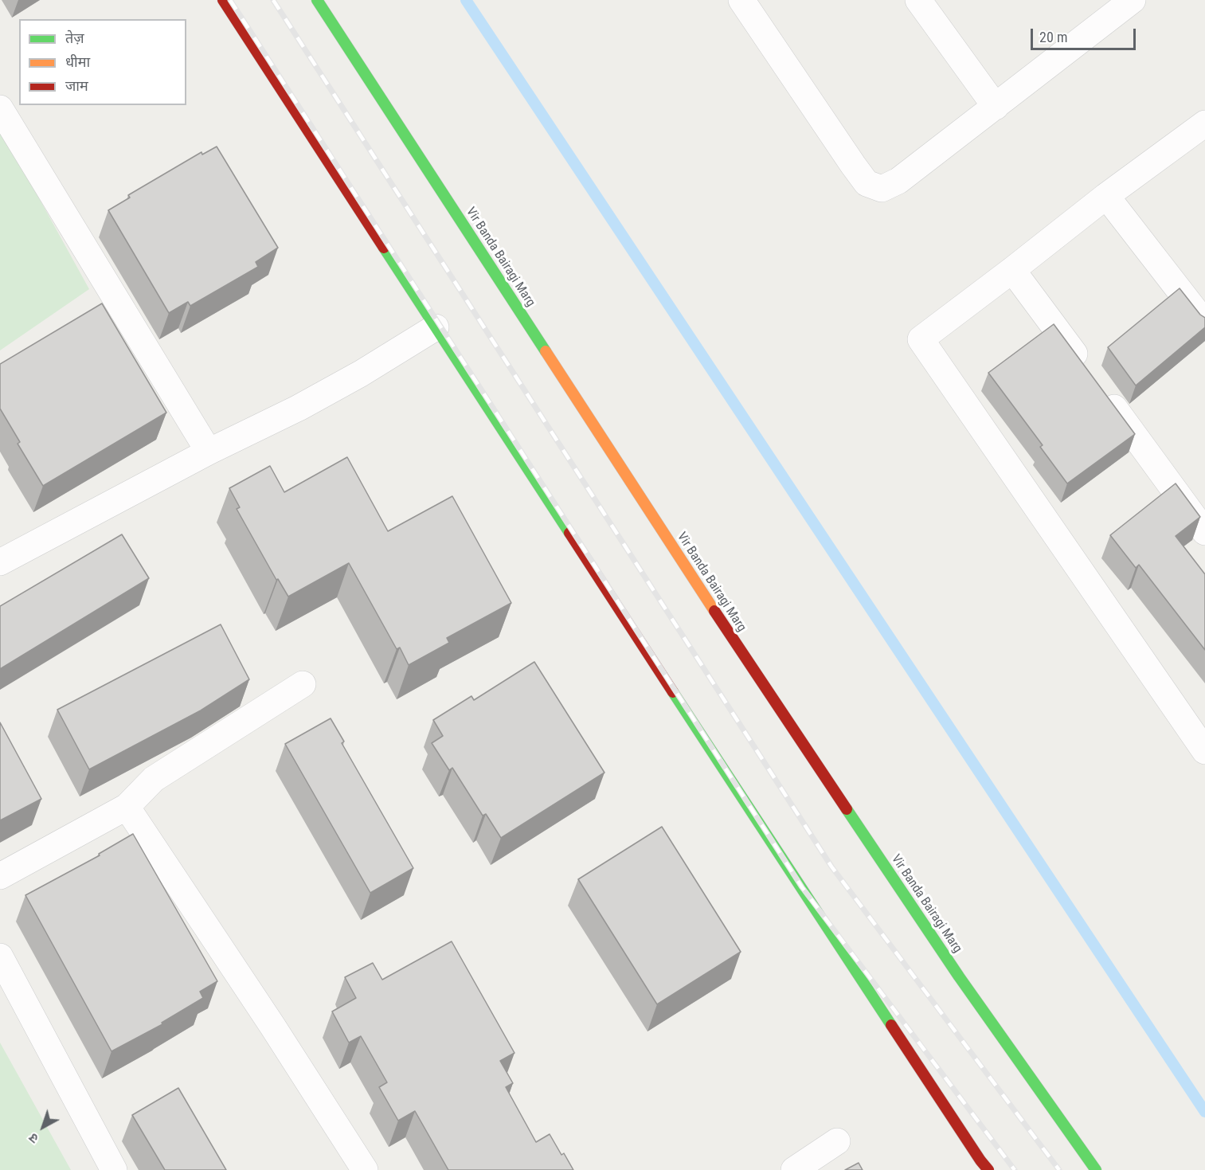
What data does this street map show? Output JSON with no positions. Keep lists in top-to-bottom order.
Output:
{
  "streets": {
    "main road": ["Vir Banda Bairagi Marg"]
  },
  "legend": ["तेज़", "धीमा", "जाम"],
  "scale_bar": "20 m",
  "north": "bottom left"
}
